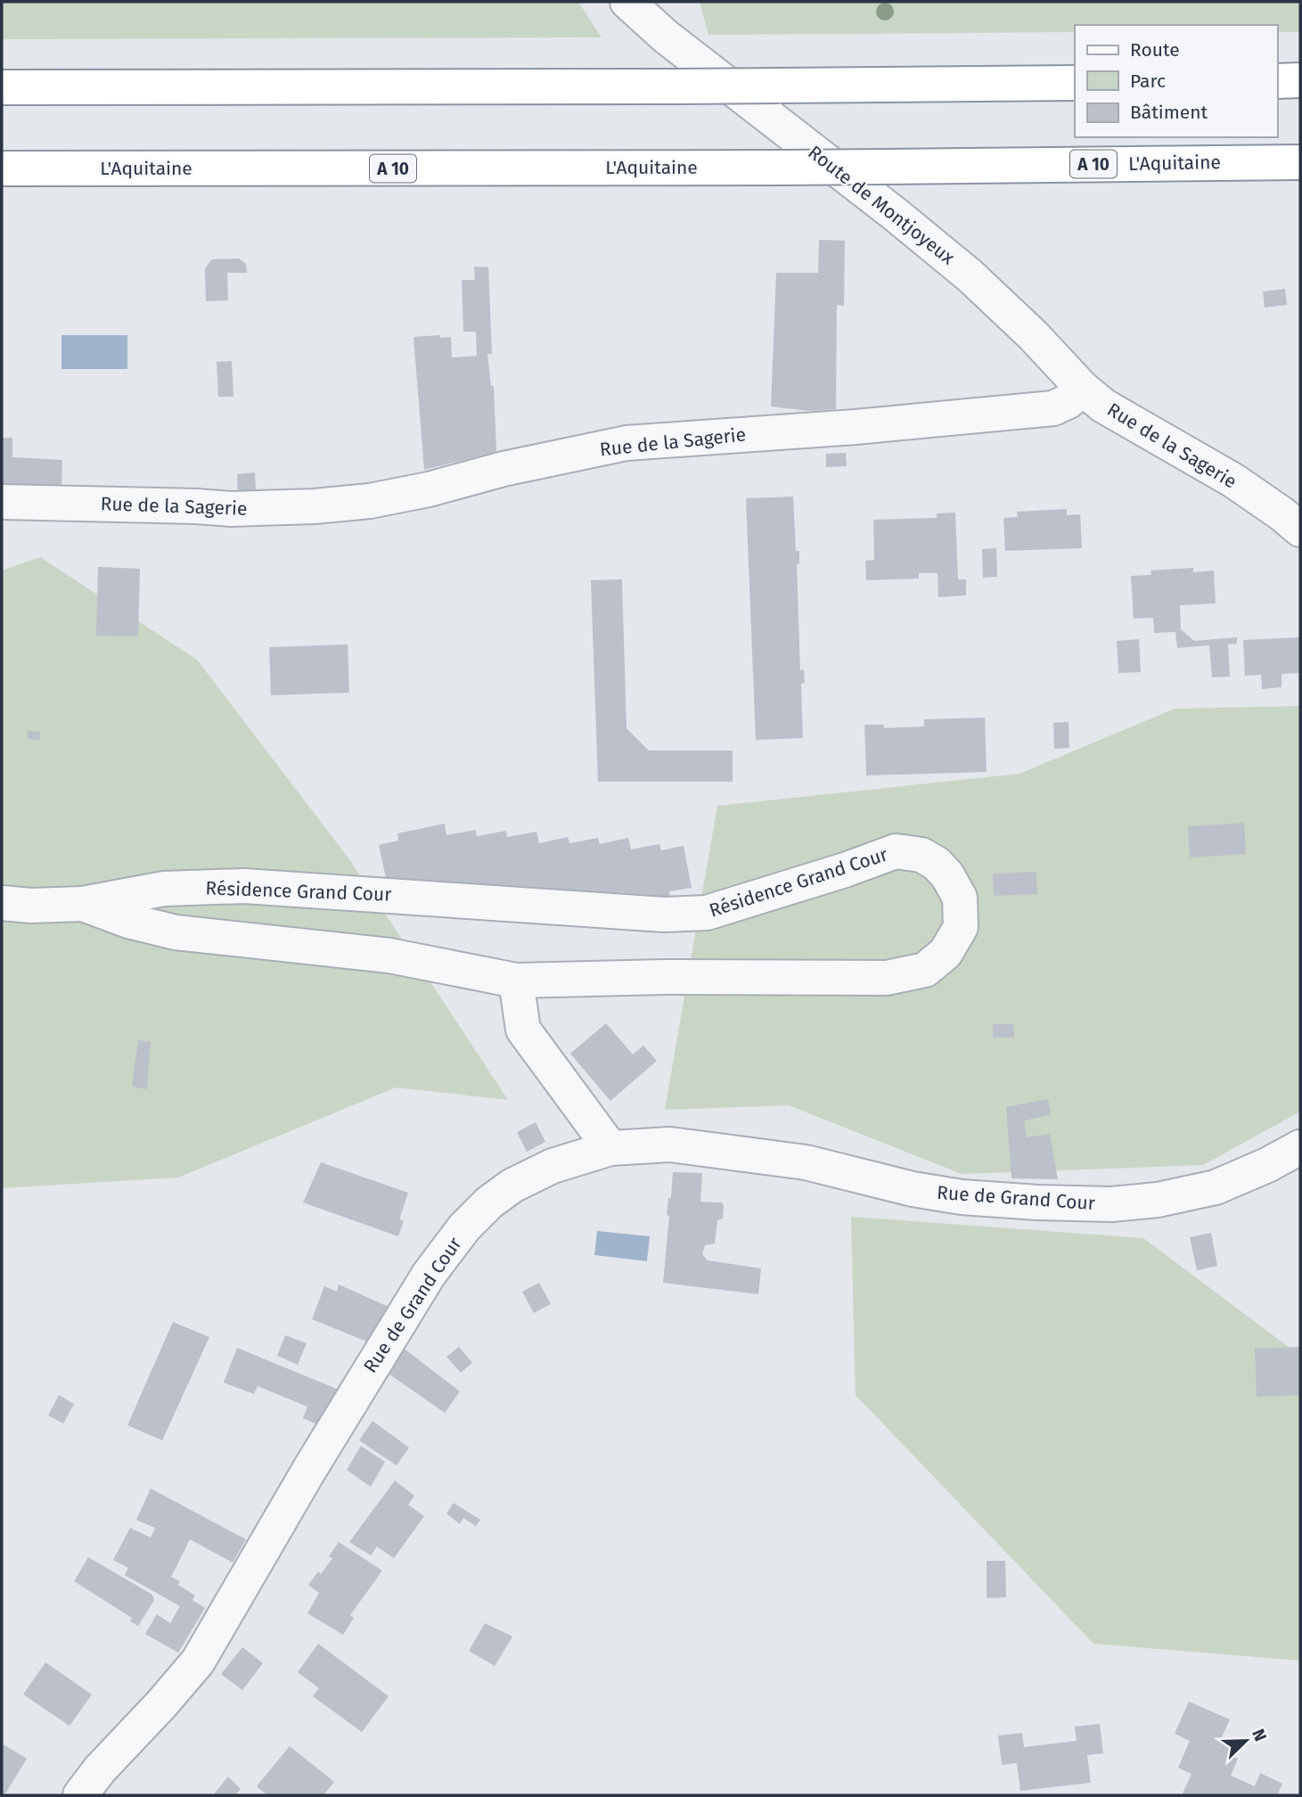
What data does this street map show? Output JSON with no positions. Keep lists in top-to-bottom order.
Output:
{
  "streets": {
    "highway": ["L'Aquitaine", "A 10"],
    "street": [
      "Route de Montjoyeux",
      "Rue de la Sagerie",
      "Résidence Grand Cour",
      "Rue de Grand Cour"
    ]
  },
  "crossings": [
    ["Route de Montjoyeux", "Rue de la Sagerie"]
  ],
  "legend": ["Route", "Parc", "Bâtiment"],
  "north": "top right"
}
